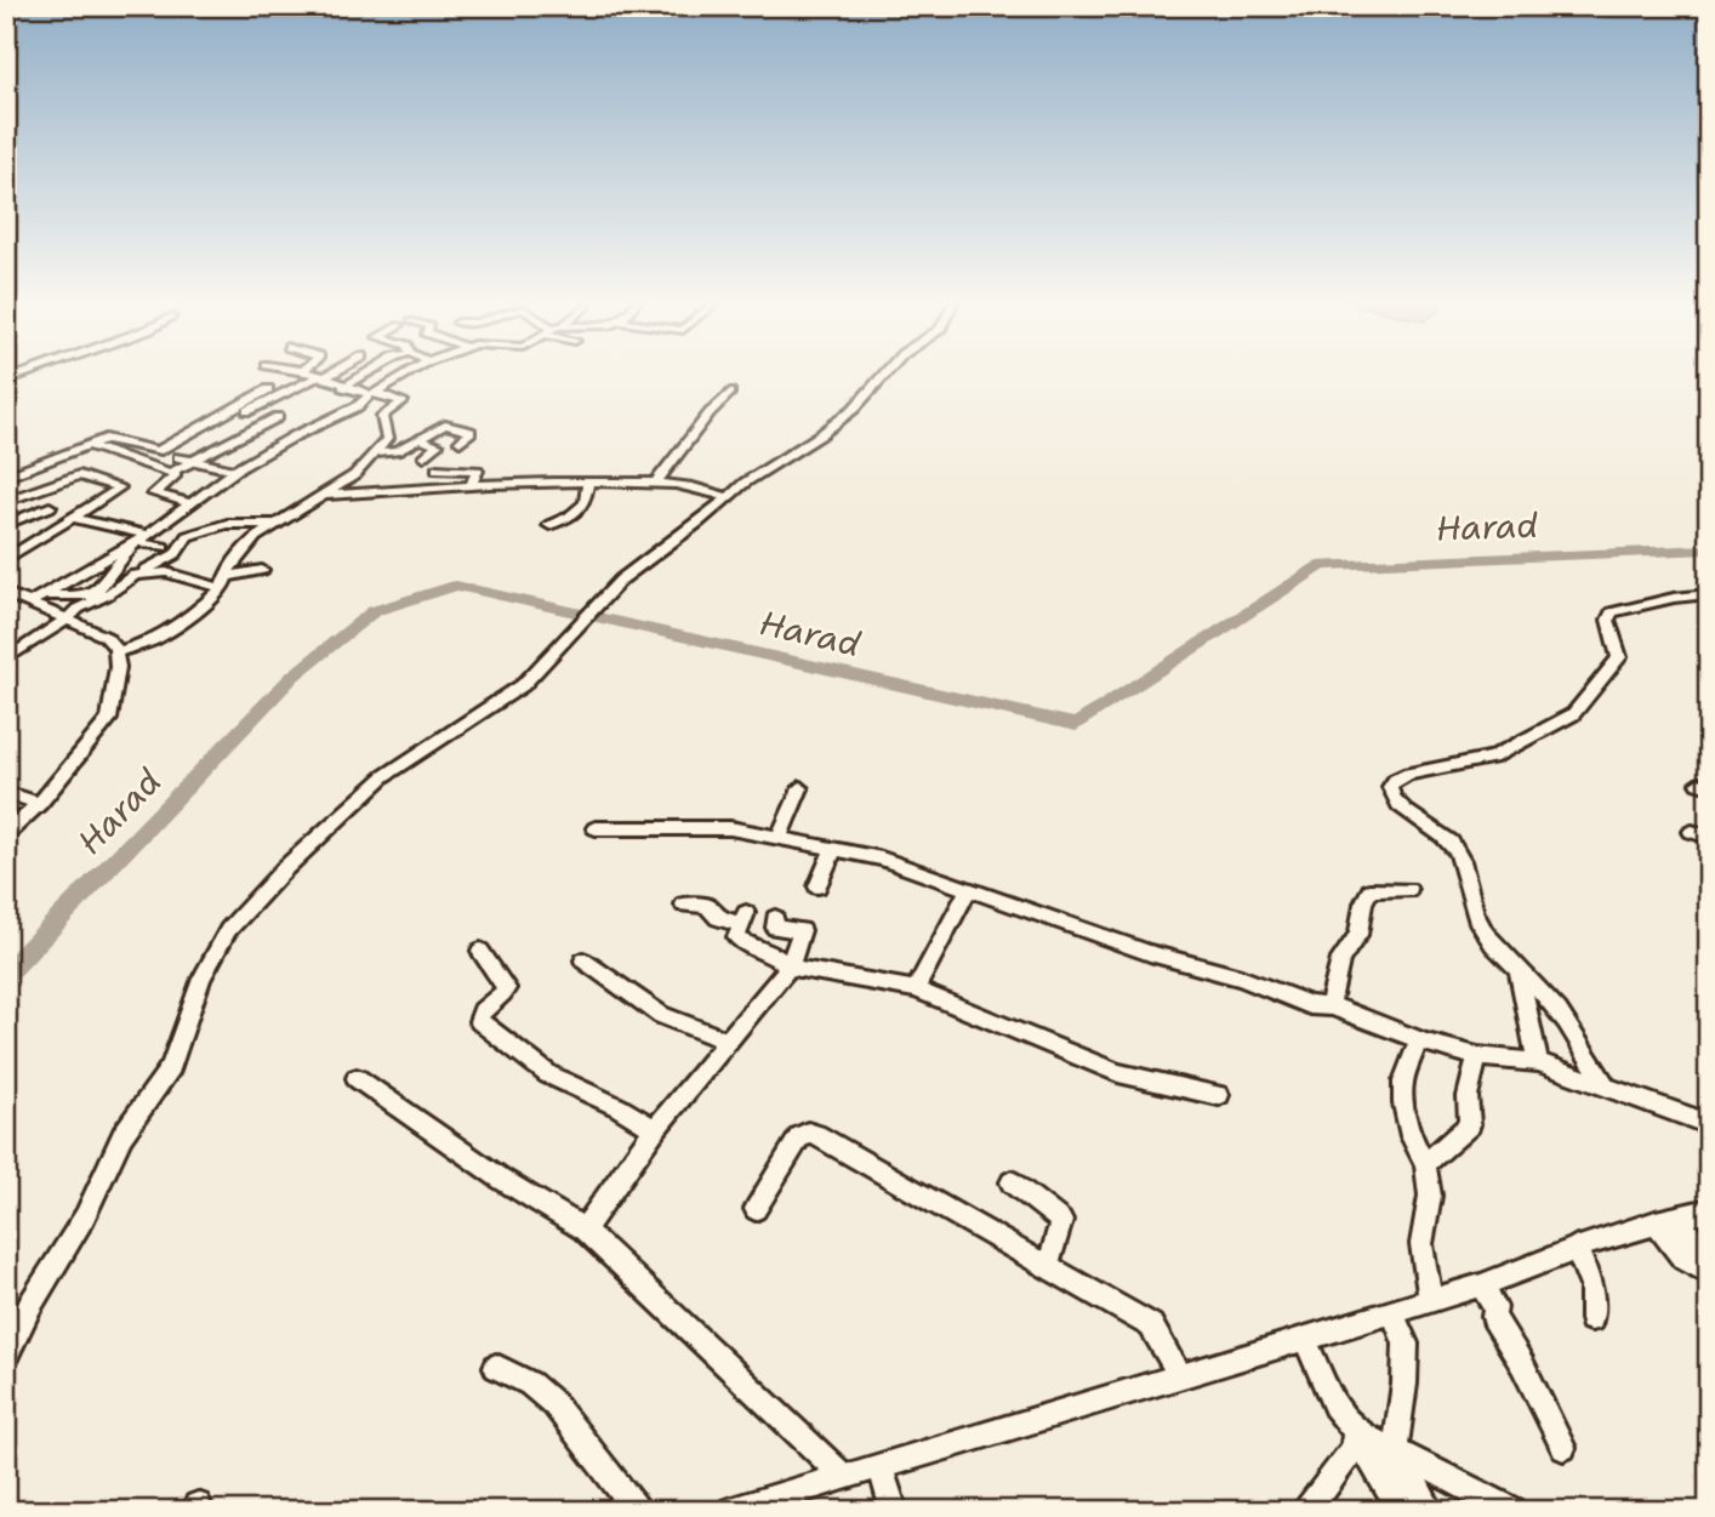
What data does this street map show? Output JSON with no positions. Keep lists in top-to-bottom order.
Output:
{
  "water": ["Harad"]
}
